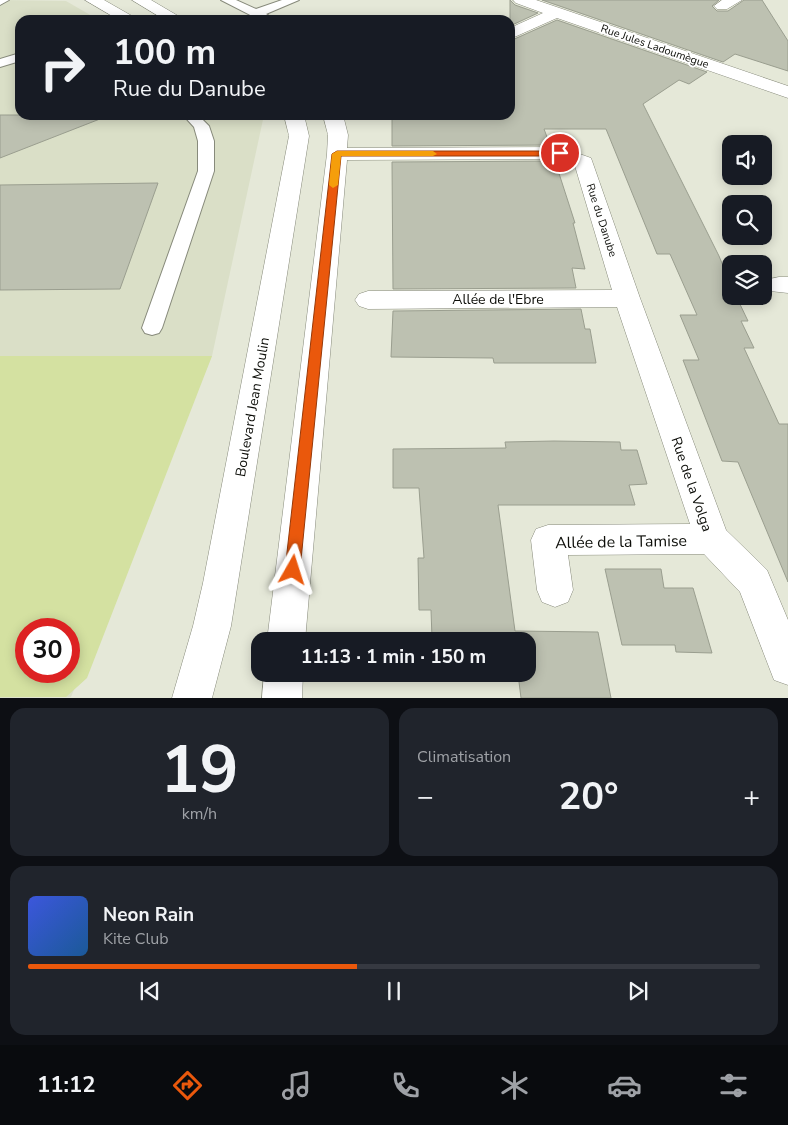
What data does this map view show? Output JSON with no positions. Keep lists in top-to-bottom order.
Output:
{
  "streets": {
    "street": [
      "Rue Jules Ladoumègue",
      "Rue du Danube",
      "Allée de l'Ebre",
      "Boulevard Jean Moulin",
      "Rue de la Volga",
      "Allée de la Tamise"
    ]
  },
  "crossings": [
    ["Rue du Danube", "Allée de l'Ebre"],
    ["Rue du Danube", "Rue de la Volga"],
    ["Allée de l'Ebre", "Rue de la Volga"],
    ["Rue de la Volga", "Allée de la Tamise"]
  ],
  "page": {
    "turn": ["100 m", "Rue du Danube"],
    "limit": "30",
    "trip": "11:13 · 1 min · 150 m",
    "tile": [
      ["19", "km/h"],
      "Climatisation"
    ],
    "heat": ["−", "20°", "+"],
    "song": ["Neon Rain", "Kite Club"],
    "tabs": "11:12"
  }
}
